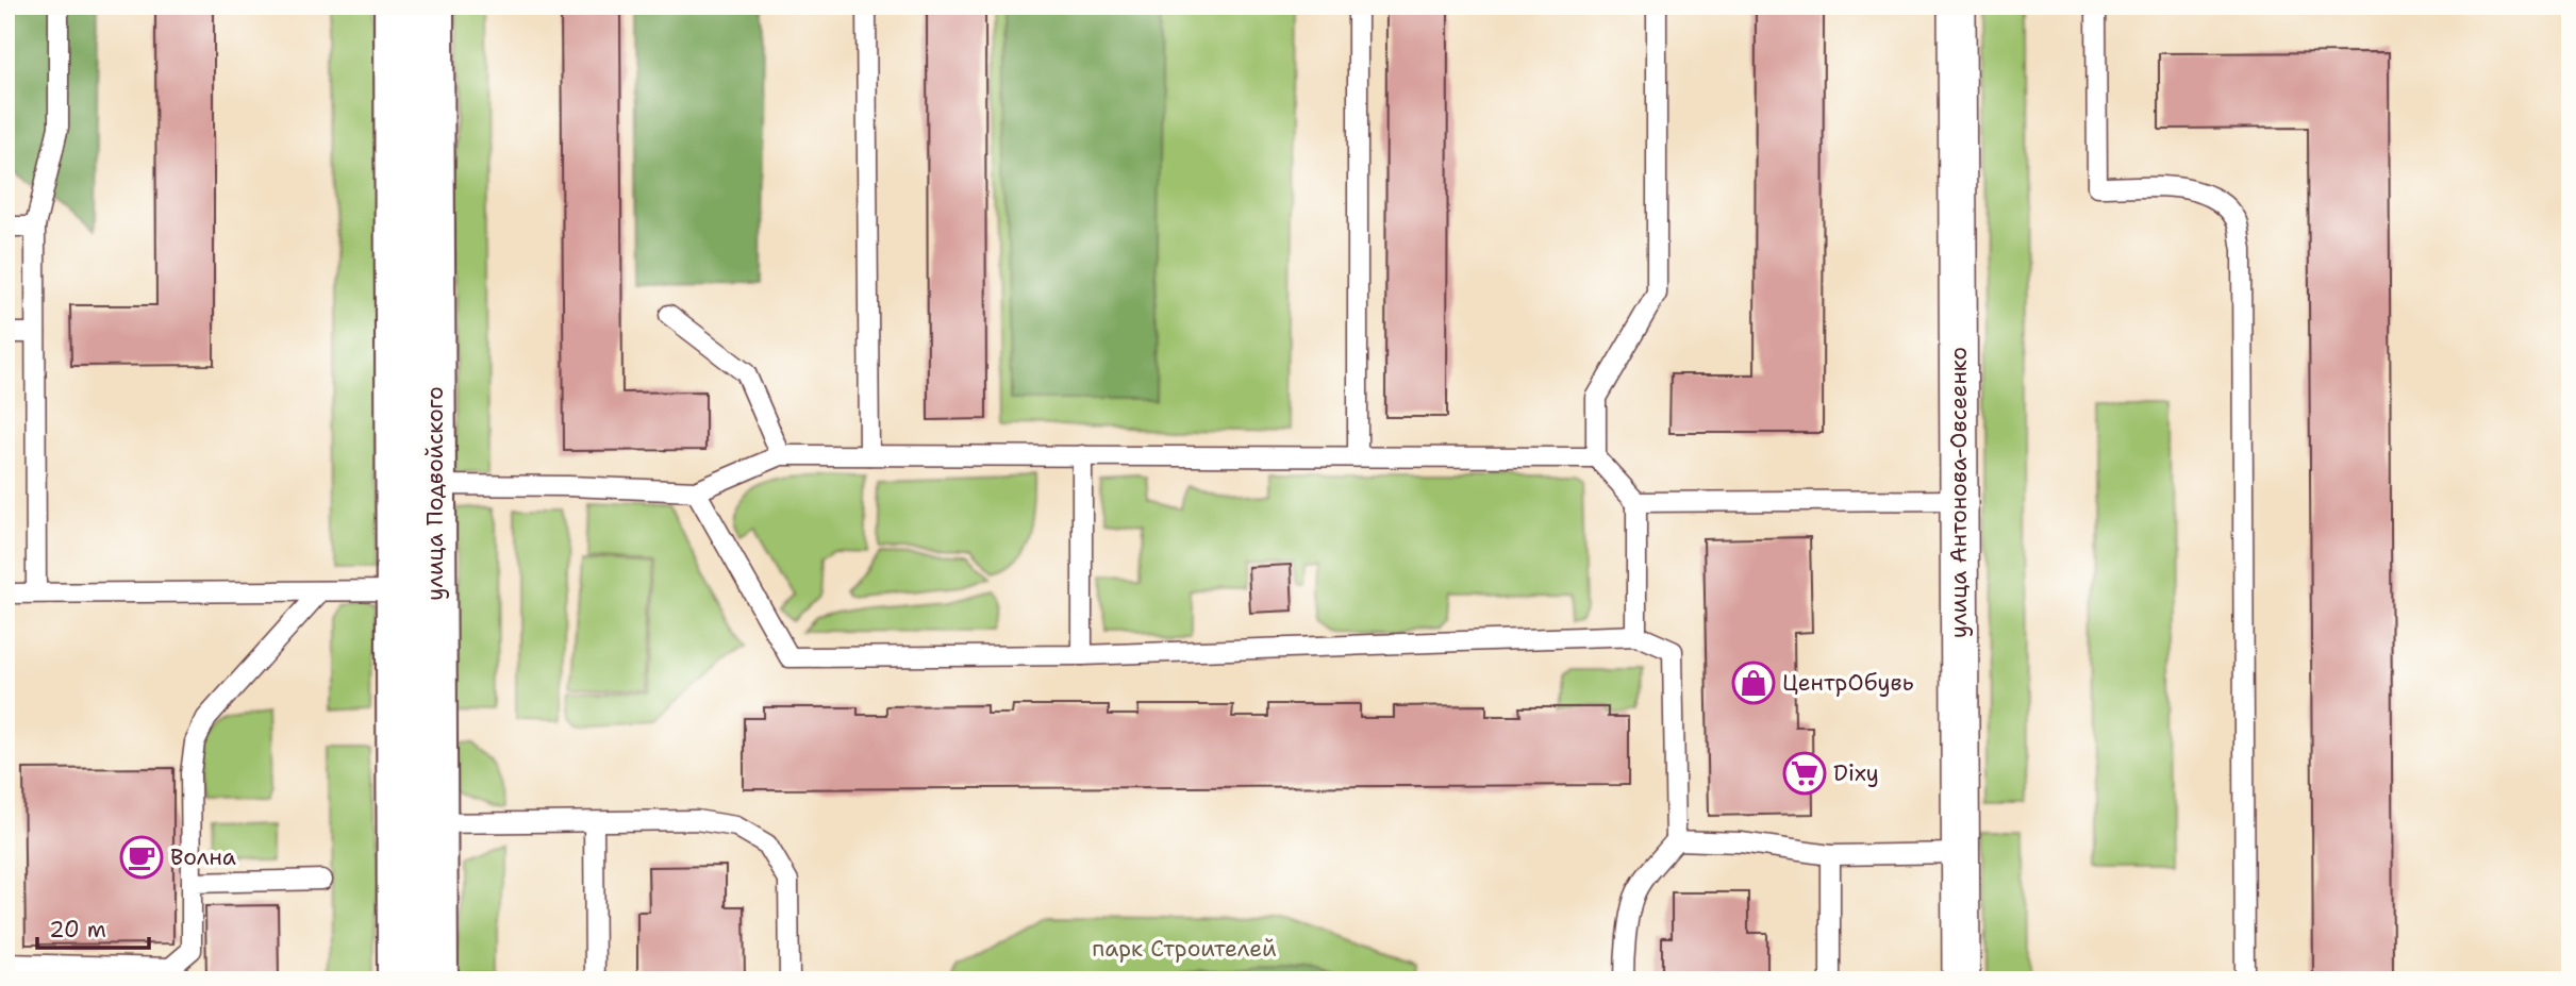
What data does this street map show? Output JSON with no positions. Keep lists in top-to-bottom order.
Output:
{
  "streets": {
    "street": ["улица Антонова-Овсеенко", "улица Подвойского"]
  },
  "parks": ["парк Строителей"],
  "places": {
    "shop": ["ЦентрОбувь"],
    "supermarket": ["Dixy"],
    "cafe": ["Волна"]
  },
  "scale_bar": "20 m"
}
